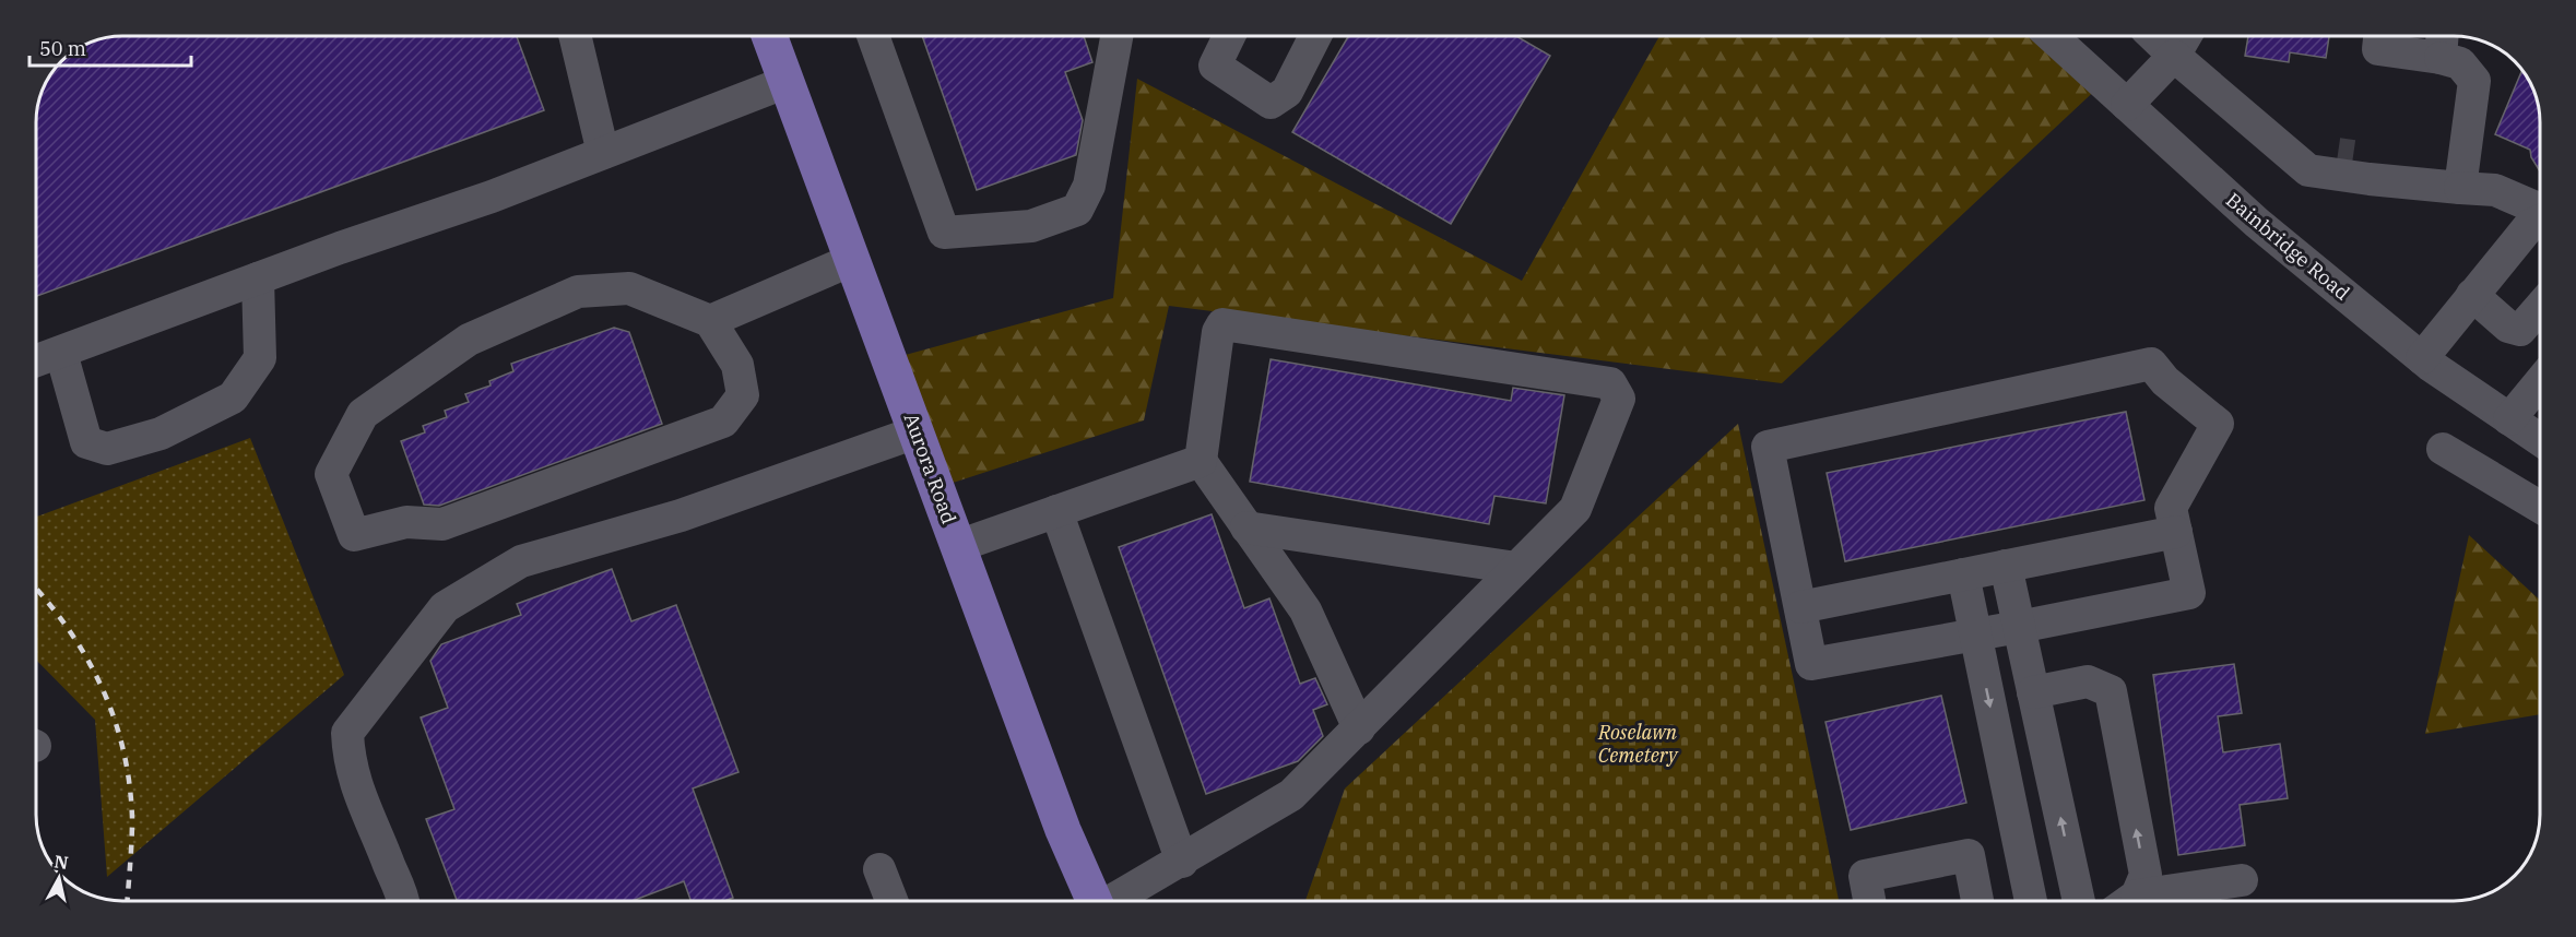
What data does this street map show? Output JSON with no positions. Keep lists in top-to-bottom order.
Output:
{
  "streets": {
    "main road": ["Aurora Road"],
    "street": ["Bainbridge Road"]
  },
  "parks": ["Roselawn Cemetery"],
  "scale_bar": "50 m",
  "north": "top"
}
